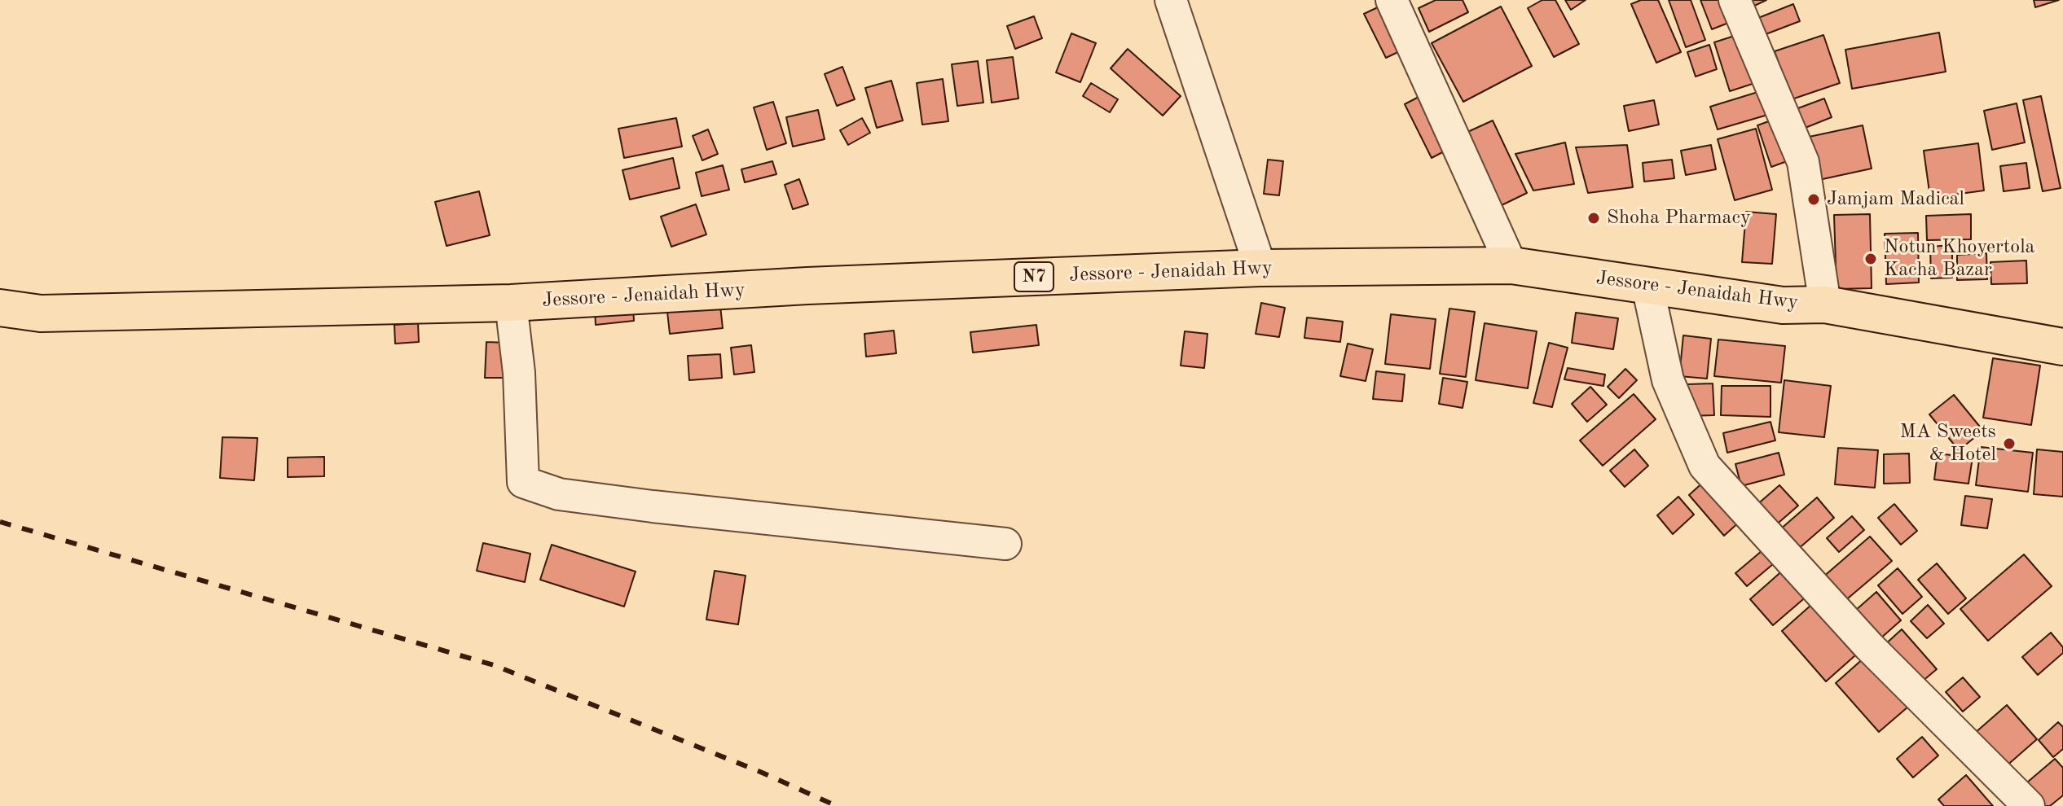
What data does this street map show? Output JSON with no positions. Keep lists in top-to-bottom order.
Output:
{
  "streets": {
    "highway": ["Jessore - Jenaidah Hwy", "N7"]
  },
  "places": [
    "Jamjam Madical",
    "Shoha Pharmacy",
    "Notun Khoyertola Kacha Bazar",
    "MA Sweets & Hotel"
  ]
}
